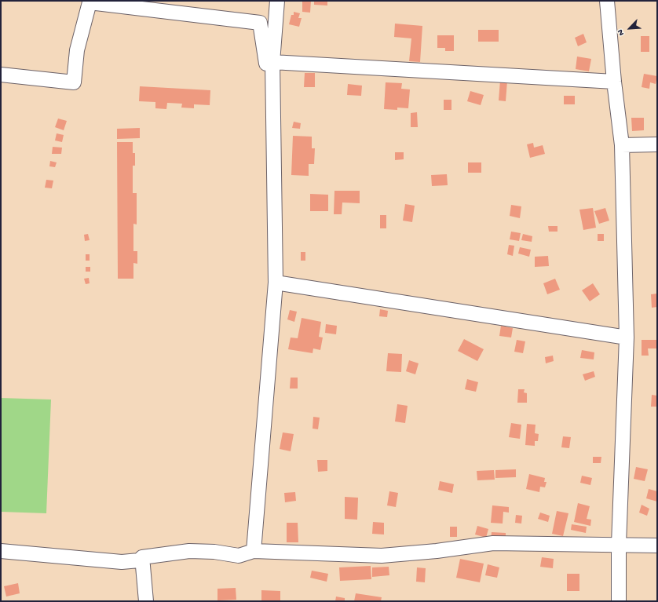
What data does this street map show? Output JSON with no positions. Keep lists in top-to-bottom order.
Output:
{
  "north": "bottom left"
}
